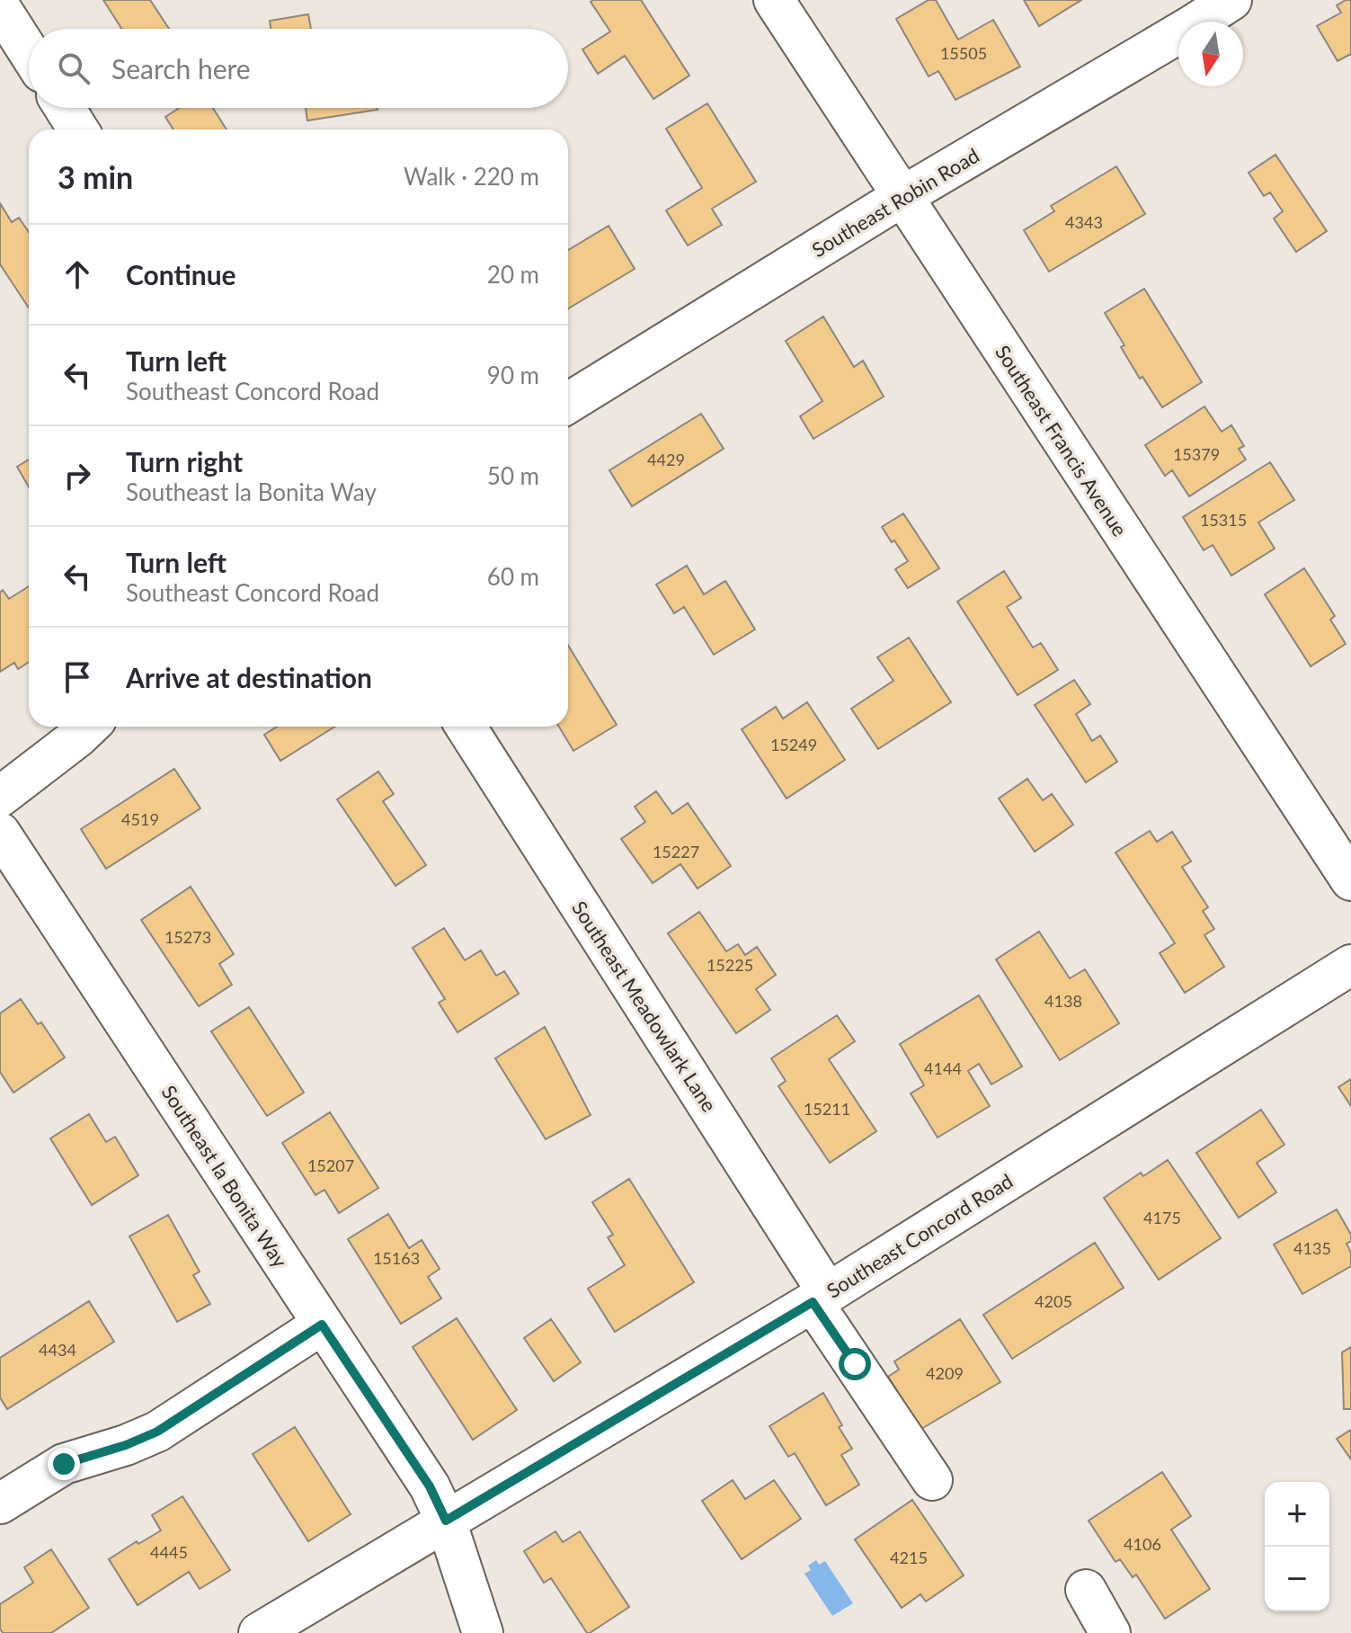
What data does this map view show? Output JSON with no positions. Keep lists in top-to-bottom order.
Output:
{
  "streets": {
    "street": [
      "Southeast Robin Road",
      "Southeast Francis Avenue",
      "Southeast Meadowlark Lane",
      "Southeast la Bonita Way",
      "Southeast Concord Road"
    ]
  },
  "crossings": [
    ["Southeast Robin Road", "Southeast Francis Avenue"],
    ["Southeast Meadowlark Lane", "Southeast Concord Road"],
    ["Southeast la Bonita Way", "Southeast Concord Road"]
  ],
  "house_numbers": [
    "15505",
    "4343",
    "15379",
    "4429",
    "15315",
    "15249",
    "4519",
    "15227",
    "15273",
    "15225",
    "4138",
    "4144",
    "15211",
    "15207",
    "4175",
    "4135",
    "15163",
    "4205",
    "4434",
    "4209",
    "4106",
    "4445",
    "4215"
  ],
  "north": "bottom",
  "page": {
    "search": "Search here",
    "heading": ["3 min", "Walk · 220 m"],
    "list": [
      ["Continue", "20 m"],
      ["Turn left", "Southeast Concord Road", "90 m"],
      ["Turn right", "Southeast la Bonita Way", "50 m"],
      ["Turn left", "Southeast Concord Road", "60 m"],
      "Arrive at destination"
    ],
    "map_buttons": ["+", "−"]
  }
}
